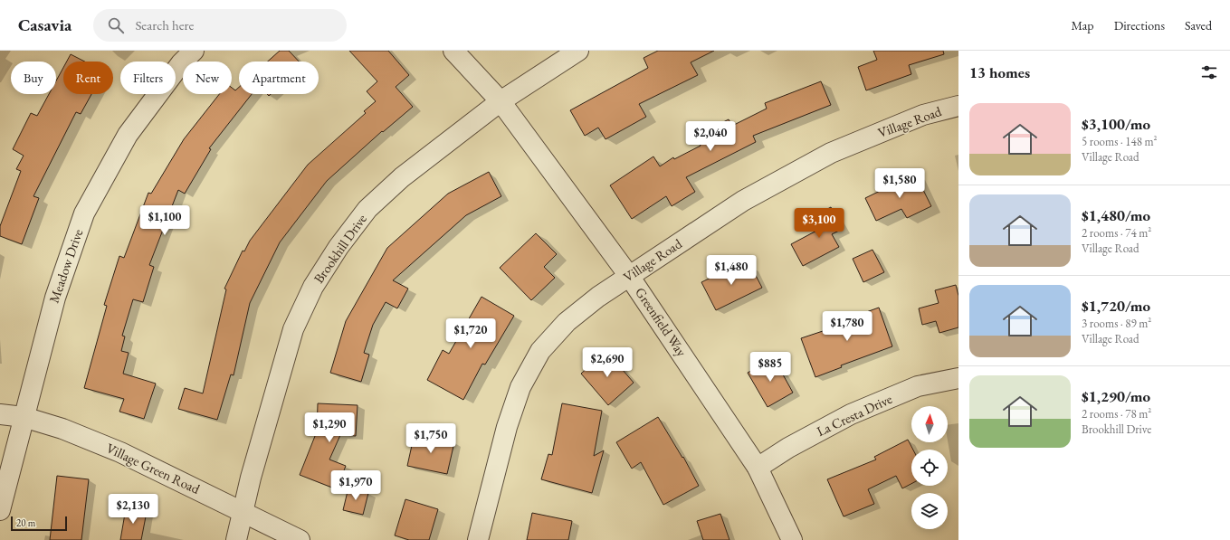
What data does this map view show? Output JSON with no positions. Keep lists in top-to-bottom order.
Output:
{
  "streets": {
    "street": [
      "Village Road",
      "Brookhill Drive",
      "Meadow Drive",
      "Greenfield Way",
      "La Cresta Drive",
      "Village Green Road"
    ]
  },
  "crossings": [
    ["Village Road", "Greenfield Way"],
    ["Brookhill Drive", "Greenfield Way"],
    ["Brookhill Drive", "Village Green Road"],
    ["Meadow Drive", "Village Green Road"],
    ["Greenfield Way", "La Cresta Drive"]
  ],
  "scale_bar": "20 m",
  "north": "top",
  "page": {
    "header": "Casavia",
    "search": "Search here",
    "nav": ["Map", "Directions", "Saved"],
    "heading": "13 homes",
    "chip": [
      "Buy",
      "Rent",
      "Filters",
      "New",
      "Apartment"
    ],
    "list": [
      {
        "name": "$3,100/mo",
        "note": "5 rooms · 148 m² · Village Road"
      },
      {
        "name": "$1,480/mo",
        "note": "2 rooms · 74 m² · Village Road"
      },
      {
        "name": "$1,720/mo",
        "note": "3 rooms · 89 m² · Village Road"
      },
      {
        "name": "$1,290/mo",
        "note": "2 rooms · 78 m² · Brookhill Drive"
      }
    ],
    "price": [
      "$2,040",
      "$1,580",
      "$1,100",
      "$3,100",
      "$1,480",
      "$1,780",
      "$1,720",
      "$2,690",
      "$885",
      "$1,290",
      "$1,750",
      "$1,970",
      "$2,130"
    ],
    "scale": "20 m"
  }
}
